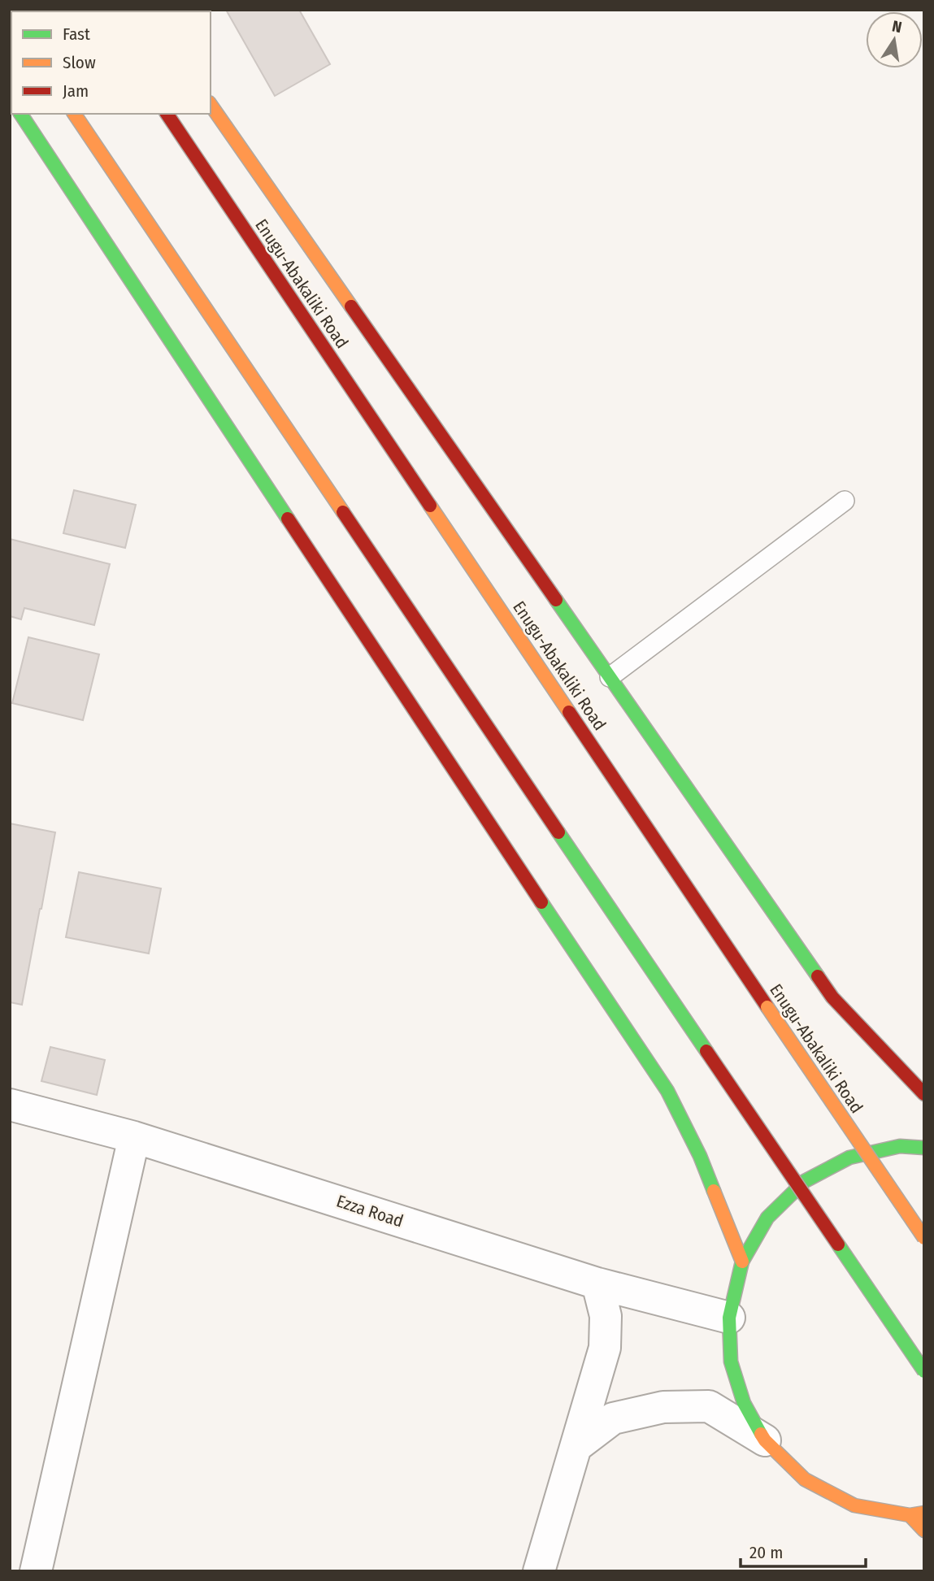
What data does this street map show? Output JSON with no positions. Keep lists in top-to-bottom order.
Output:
{
  "streets": {
    "main road": ["Enugu-Abakaliki Road"],
    "street": ["Ezza Road"]
  },
  "legend": ["Fast", "Slow", "Jam"],
  "scale_bar": "20 m",
  "north": "top"
}
